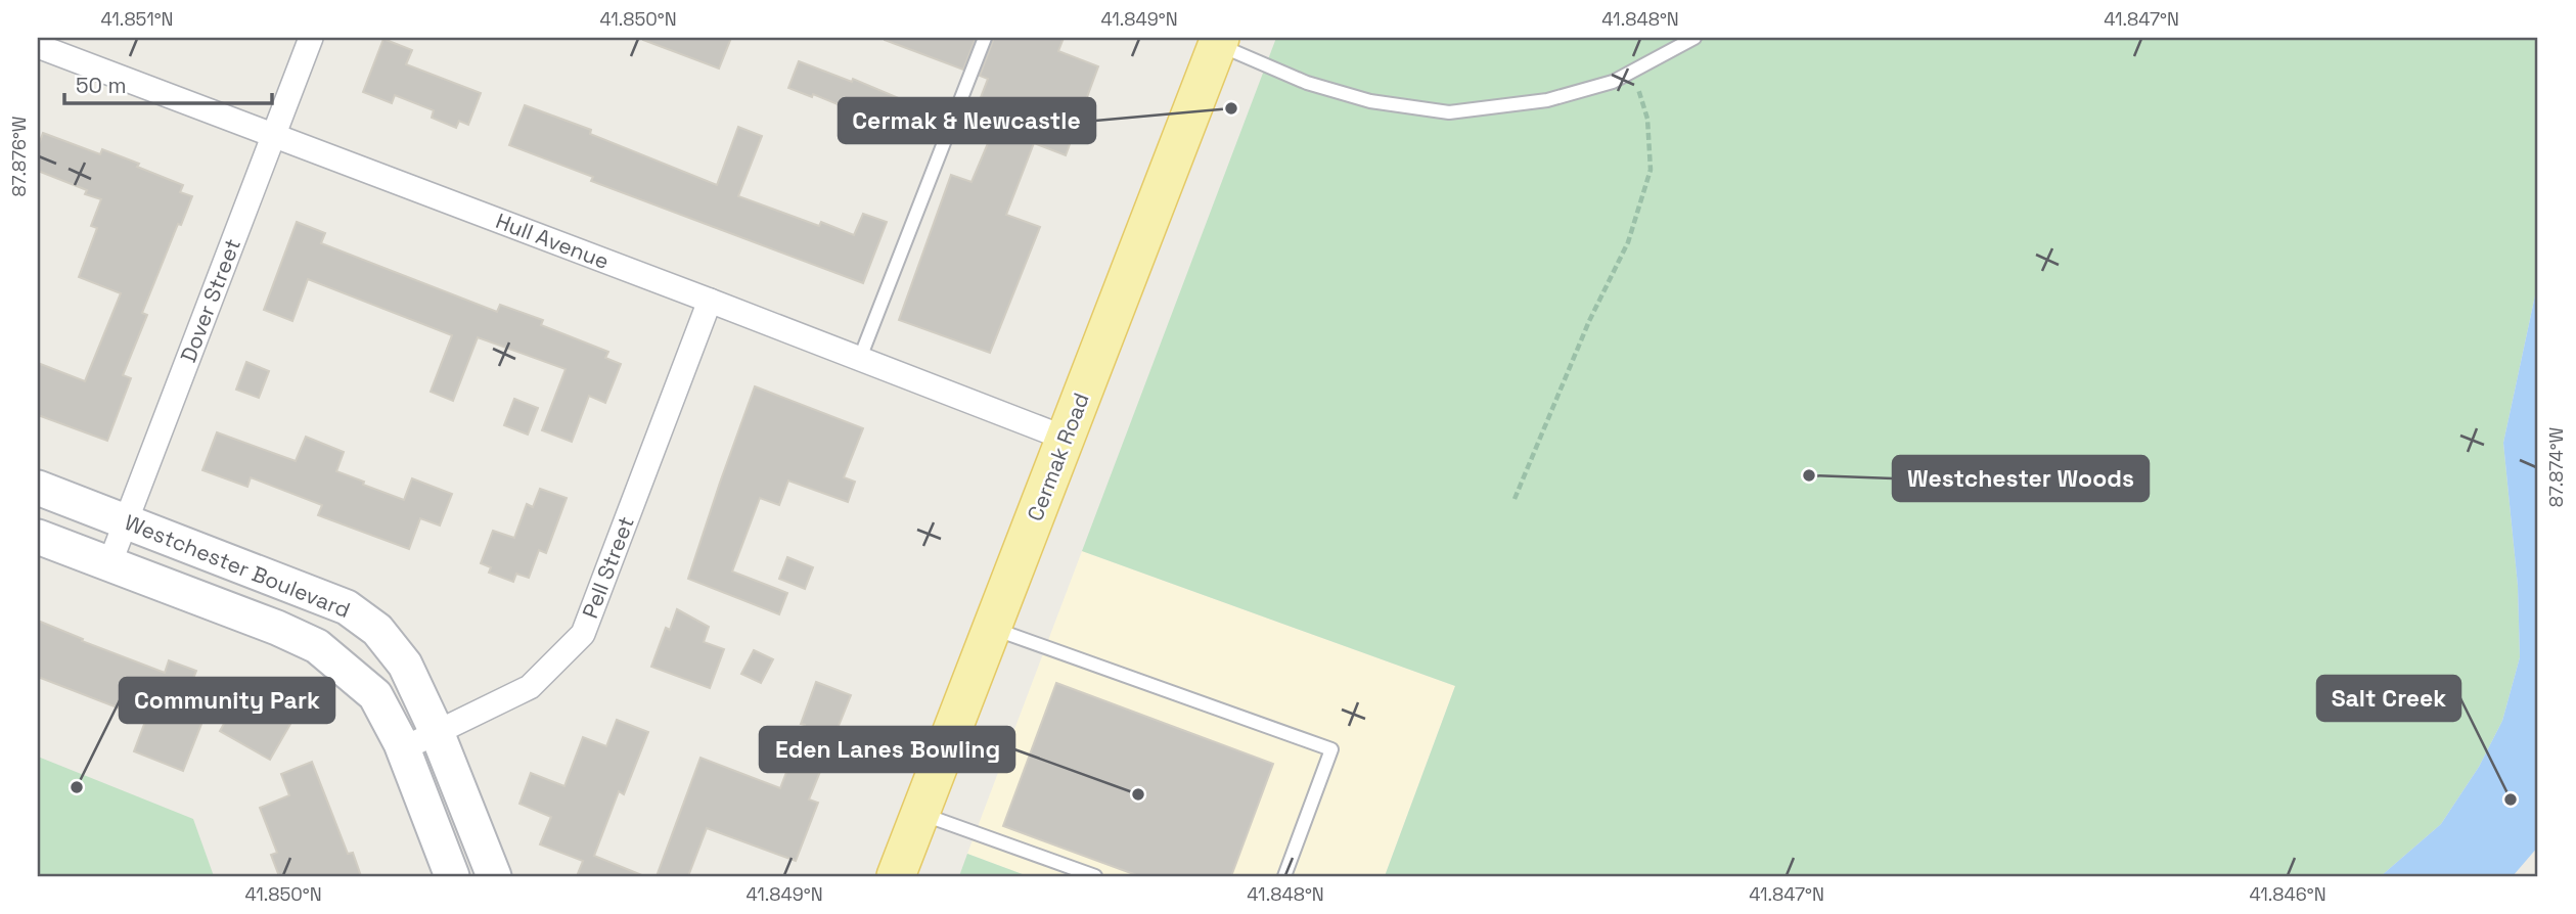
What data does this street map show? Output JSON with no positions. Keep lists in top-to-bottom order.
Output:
{
  "streets": {
    "main road": ["Cermak Road"],
    "street": [
      "Hull Avenue",
      "Dover Street",
      "Westchester Boulevard",
      "Pell Street"
    ]
  },
  "crossings": [
    ["Hull Avenue", "Dover Street"],
    ["Hull Avenue", "Cermak Road"],
    ["Hull Avenue", "Pell Street"],
    ["Dover Street", "Westchester Boulevard"],
    ["Westchester Boulevard", "Pell Street"]
  ],
  "places": [
    "Cermak & Newcastle",
    "Westchester Woods",
    "Community Park",
    "Eden Lanes Bowling",
    "Salt Creek"
  ],
  "scale_bar": "50 m",
  "coordinates": [
    "41.851°N",
    "41.850°N",
    "41.849°N",
    "41.848°N",
    "41.847°N",
    "87.876°W",
    "87.874°W",
    "41.846°N"
  ]
}
